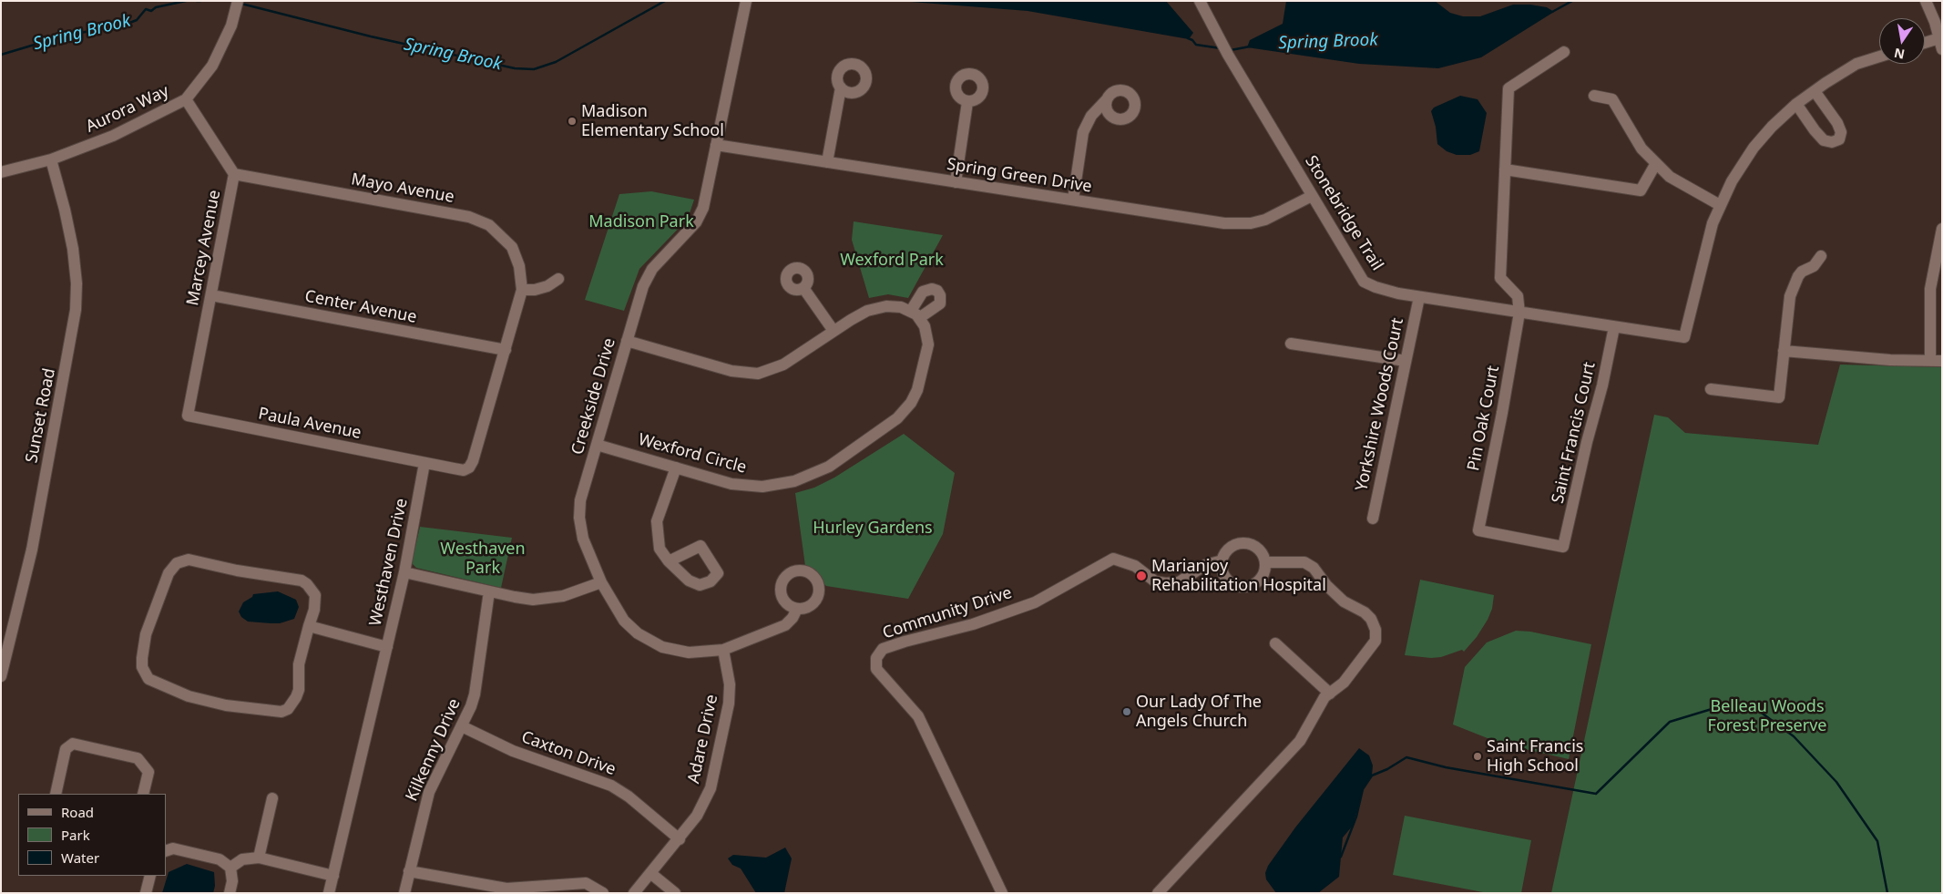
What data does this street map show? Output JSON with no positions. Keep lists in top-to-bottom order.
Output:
{
  "streets": {
    "street": [
      "Aurora Way",
      "Spring Green Drive",
      "Mayo Avenue",
      "Stonebridge Trail",
      "Marcey Avenue",
      "Center Avenue",
      "Creekside Drive",
      "Yorkshire Woods Court",
      "Sunset Road",
      "Pin Oak Court",
      "Paula Avenue",
      "Saint Francis Court",
      "Wexford Circle",
      "Westhaven Drive",
      "Community Drive",
      "Adare Drive",
      "Kilkenny Drive",
      "Caxton Drive"
    ]
  },
  "crossings": [
    ["Aurora Way", "Marcey Avenue"],
    ["Aurora Way", "Sunset Road"],
    ["Spring Green Drive", "Stonebridge Trail"],
    ["Spring Green Drive", "Creekside Drive"],
    ["Mayo Avenue", "Marcey Avenue"],
    ["Stonebridge Trail", "Yorkshire Woods Court"],
    ["Stonebridge Trail", "Pin Oak Court"],
    ["Stonebridge Trail", "Saint Francis Court"],
    ["Marcey Avenue", "Center Avenue"],
    ["Marcey Avenue", "Paula Avenue"],
    ["Creekside Drive", "Wexford Circle"],
    ["Creekside Drive", "Adare Drive"],
    ["Pin Oak Court", "Saint Francis Court"],
    ["Paula Avenue", "Westhaven Drive"],
    ["Adare Drive", "Caxton Drive"],
    ["Kilkenny Drive", "Caxton Drive"]
  ],
  "water": ["Spring Brook"],
  "parks": [
    "Madison Park",
    "Wexford Park",
    "Hurley Gardens",
    "Westhaven Park",
    "Belleau Woods Forest Preserve"
  ],
  "places": [
    "Madison Elementary School",
    "Marianjoy Rehabilitation Hospital",
    "Our Lady Of The Angels Church",
    "Saint Francis High School"
  ],
  "legend": ["Road", "Park", "Water"],
  "north": "bottom"
}
